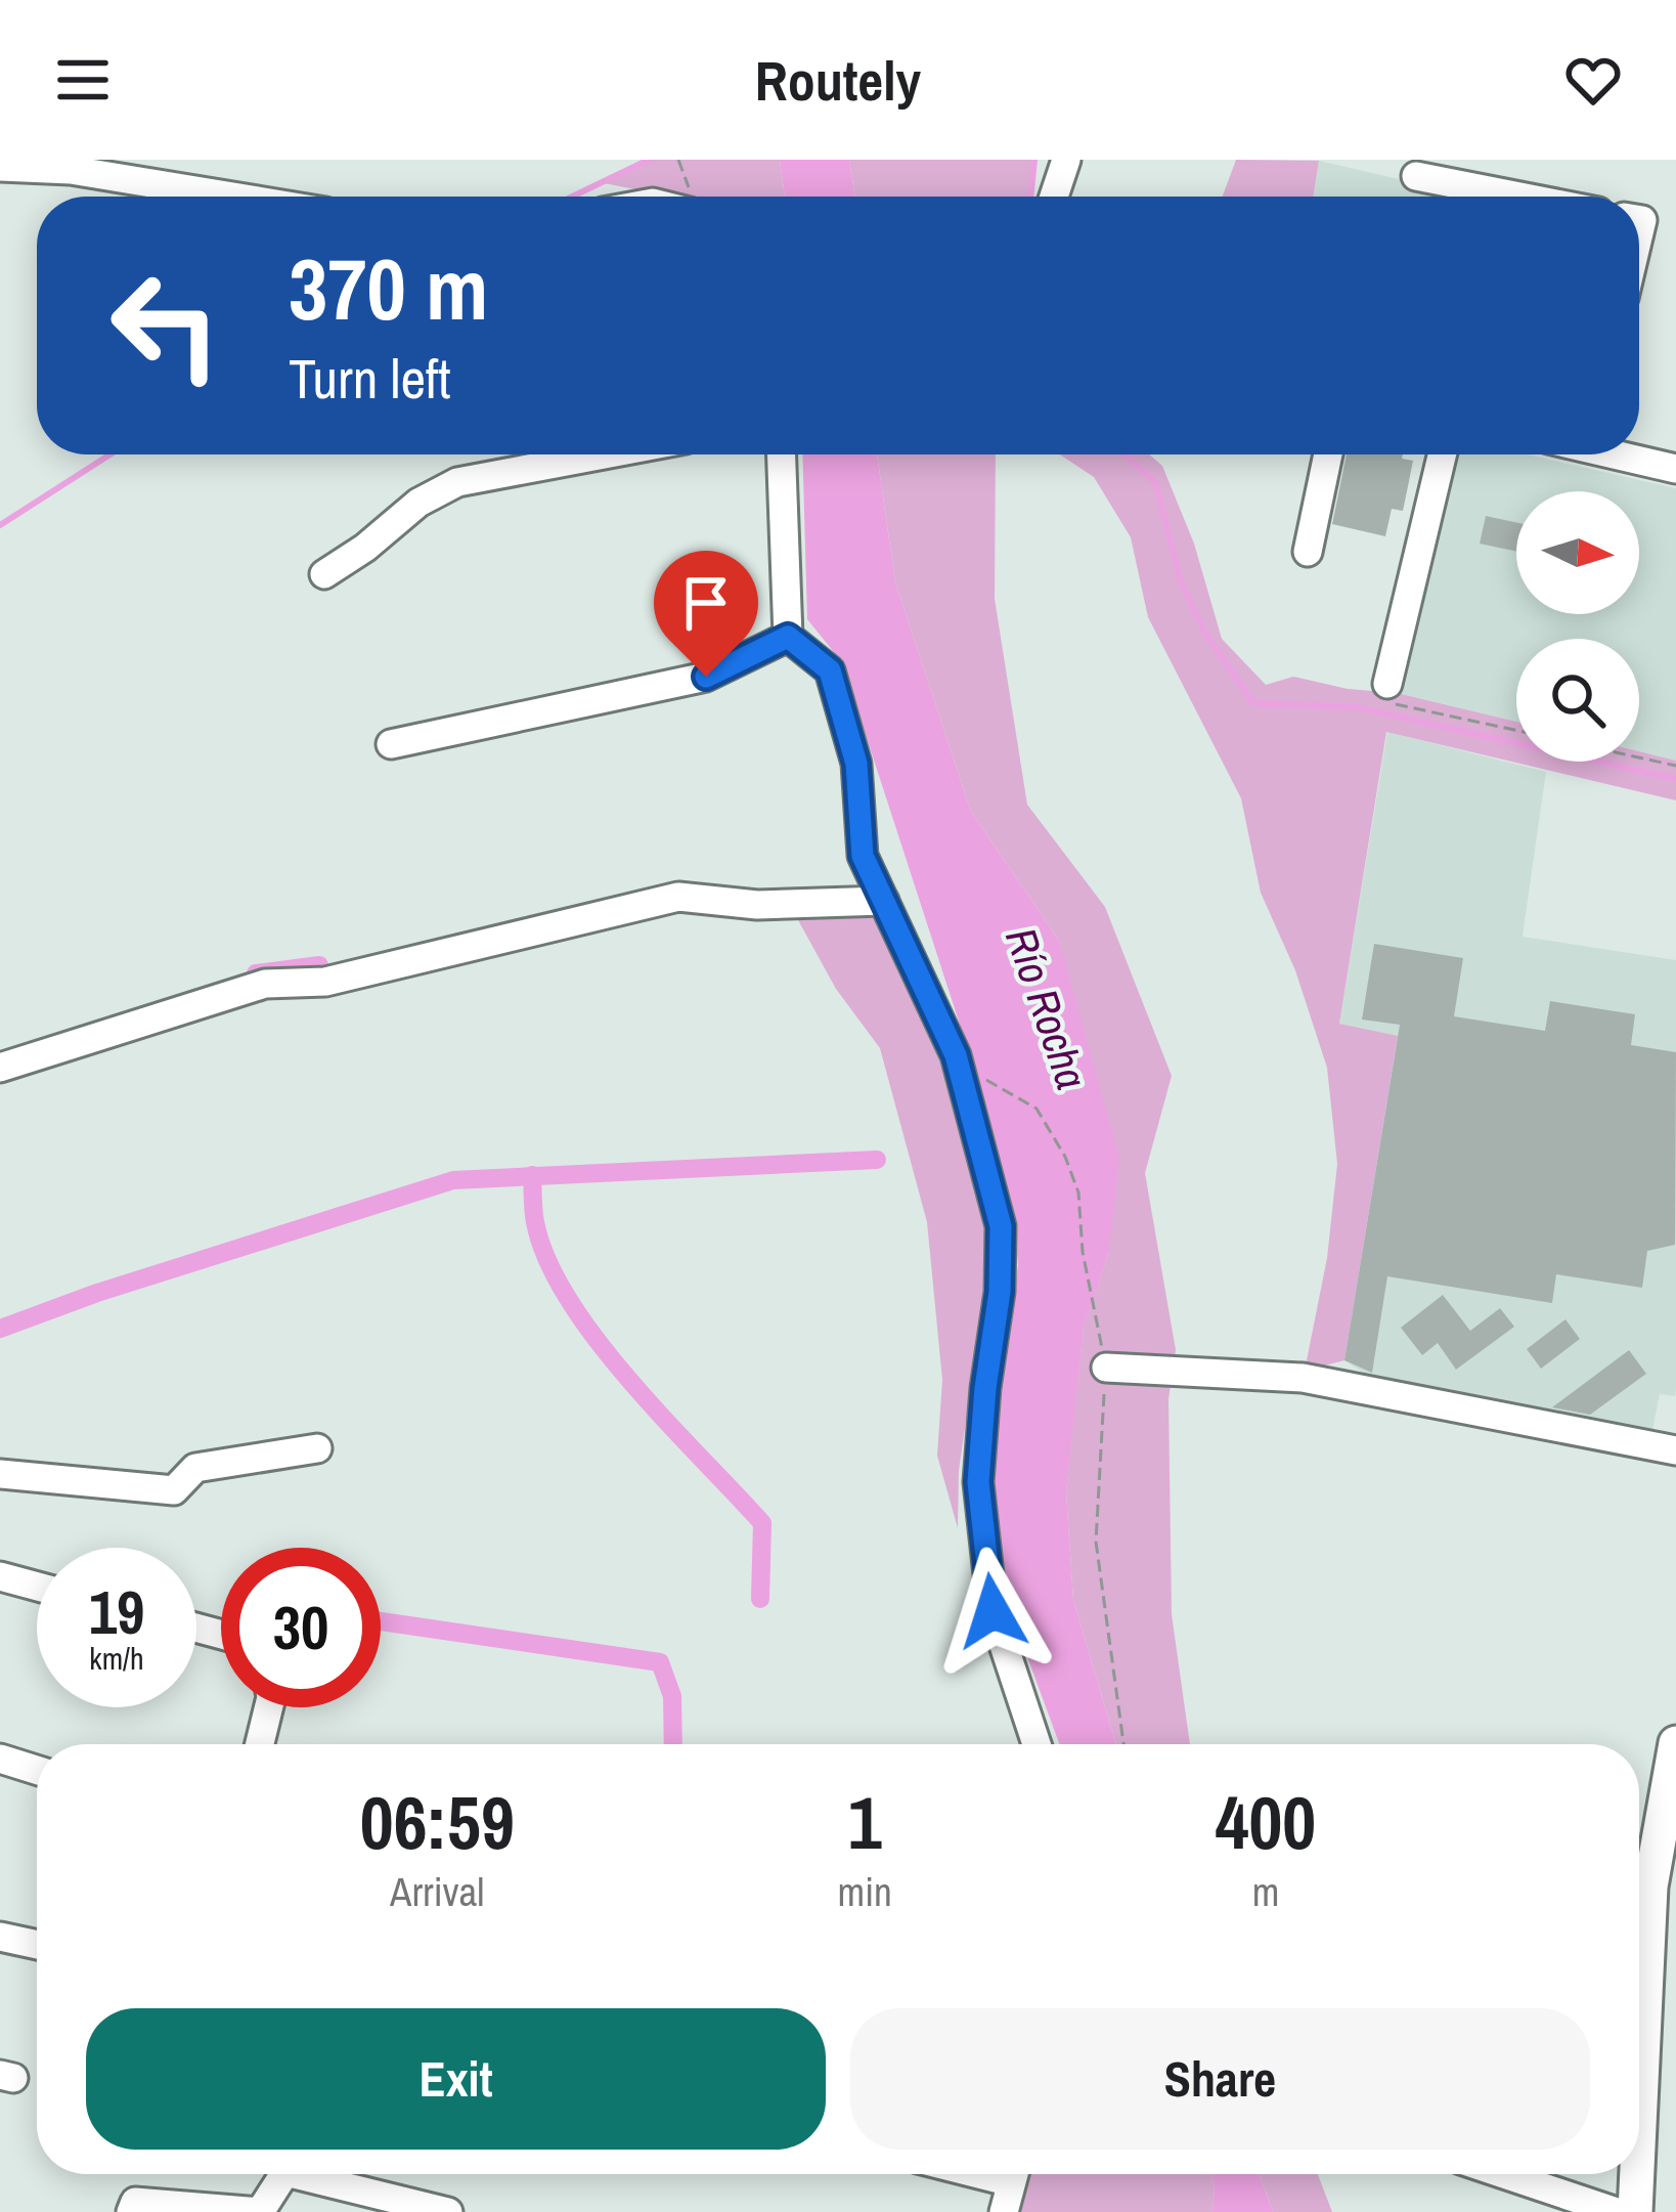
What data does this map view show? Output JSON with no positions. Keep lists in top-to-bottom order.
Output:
{
  "water": ["Río Rocha"],
  "north": "right",
  "page": {
    "header": "Routely",
    "turn": ["370 m", "Turn left"],
    "speed": "19 km/h",
    "limit": "30",
    "eta": [
      "06:59",
      "Arrival",
      "1",
      "min",
      "400",
      "m"
    ],
    "buttons": ["Exit", "Share"]
  }
}
